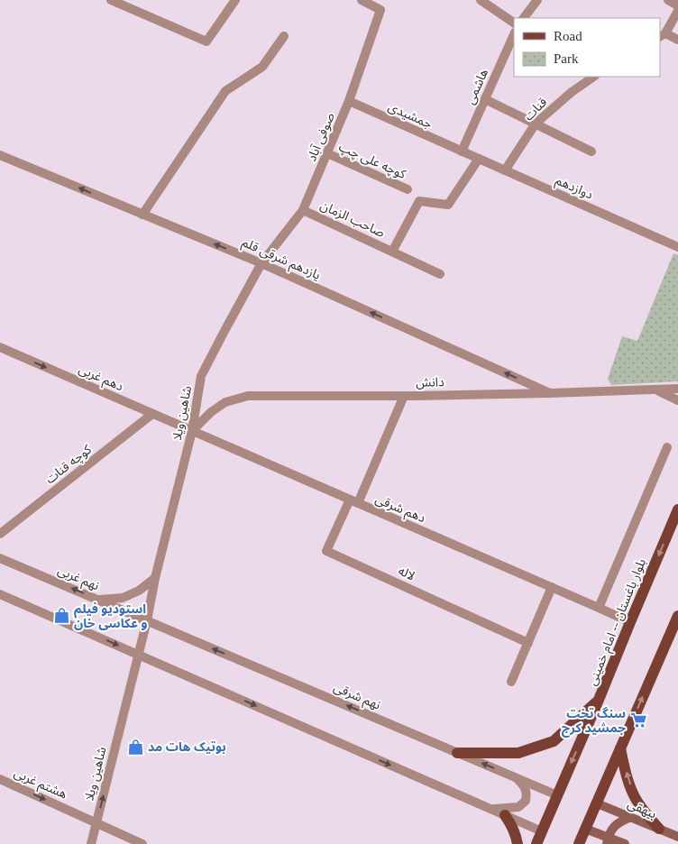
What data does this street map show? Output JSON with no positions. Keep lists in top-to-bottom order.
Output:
{
  "streets": {
    "main road": ["بلوار باغستان -- امام خمینی", "بیهقی"],
    "street": [
      "هاشمی",
      "قنات",
      "جمشیدی",
      "صوفی آباد",
      "کوچه علی چپ",
      "دوازدهم",
      "صاحب الزمان",
      "یازدهم شرقی قلم",
      "دهم غربی",
      "دانش",
      "شاهین ویلا",
      "کوچه قنات",
      "دهم شرقی",
      "لاله",
      "نهم غربی",
      "نهم شرقی",
      "هشتم غربی"
    ]
  },
  "crossings": [
    ["هاشمی", "جمشیدی"],
    ["هاشمی", "دوازدهم"],
    ["قنات", "دوازدهم"],
    ["جمشیدی", "صوفی آباد"],
    ["جمشیدی", "دوازدهم"],
    ["صوفی آباد", "کوچه علی چپ"],
    ["صوفی آباد", "صاحب الزمان"],
    ["صوفی آباد", "یازدهم شرقی قلم"],
    ["صوفی آباد", "شاهین ویلا"],
    ["دوازدهم", "صاحب الزمان"],
    ["یازدهم شرقی قلم", "دانش"],
    ["یازدهم شرقی قلم", "شاهین ویلا"],
    ["دهم غربی", "دانش"],
    ["دهم غربی", "شاهین ویلا"],
    ["دهم غربی", "کوچه قنات"],
    ["دهم غربی", "دهم شرقی"],
    ["دانش", "شاهین ویلا"],
    ["دانش", "دهم شرقی"],
    ["شاهین ویلا", "دهم شرقی"],
    ["شاهین ویلا", "نهم غربی"],
    ["شاهین ویلا", "نهم شرقی"],
    ["شاهین ویلا", "هشتم غربی"],
    ["دهم شرقی", "لاله"],
    ["دهم شرقی", "بلوار باغستان -- امام خمینی"],
    ["نهم غربی", "نهم شرقی"],
    ["بلوار باغستان -- امام خمینی", "نهم شرقی"]
  ],
  "one_way": ["یازدهم شرقی قلم", "دهم غربی", "هشتم غربی"],
  "places": {
    "shop": ["استودیو فیلم و عکاسی خان", "بوتیک هات مد"],
    "supermarket": ["سنگ تخت جمشید کرج"]
  },
  "legend": ["Road", "Park"]
}
